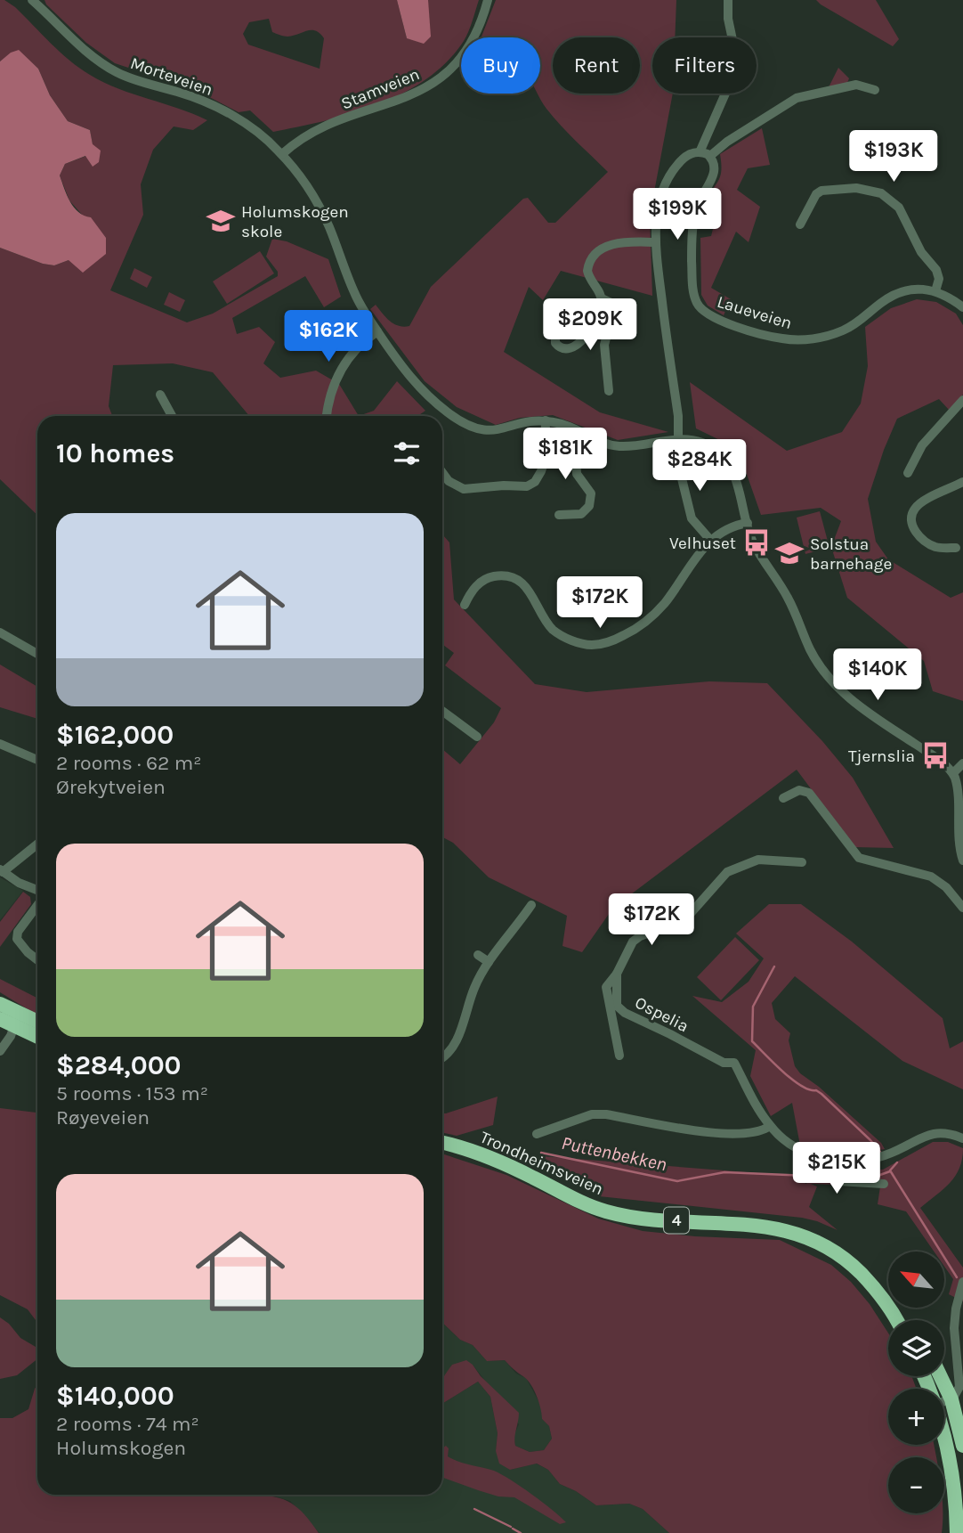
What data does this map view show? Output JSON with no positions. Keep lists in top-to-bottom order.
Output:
{
  "streets": {
    "highway": ["Trondheimsveien", "4"],
    "street": [
      "Morteveien",
      "Stamveien",
      "Laueveien",
      "Ospelia"
    ]
  },
  "crossings": [
    ["Morteveien", "Stamveien"]
  ],
  "water": ["Puttenbekken"],
  "places": {
    "school or university": ["Holumskogen skole", "Solstua barnehage"],
    "bus stop": ["Velhuset", "Tjernslia"]
  },
  "north": "top left",
  "page": {
    "chip": ["Buy", "Rent", "Filters"],
    "price": [
      "$193K",
      "$199K",
      "$209K",
      "$162K",
      "$181K",
      "$284K",
      "$172K",
      "$140K",
      "$172K",
      "$215K"
    ],
    "heading": "10 homes",
    "list": [
      {
        "name": "$162,000",
        "note": "2 rooms · 62 m² · Ørekytveien"
      },
      {
        "name": "$284,000",
        "note": "5 rooms · 153 m² · Røyeveien"
      },
      {
        "name": "$140,000",
        "note": "2 rooms · 74 m² · Holumskogen"
      }
    ],
    "map_buttons": ["+", "−"]
  }
}
